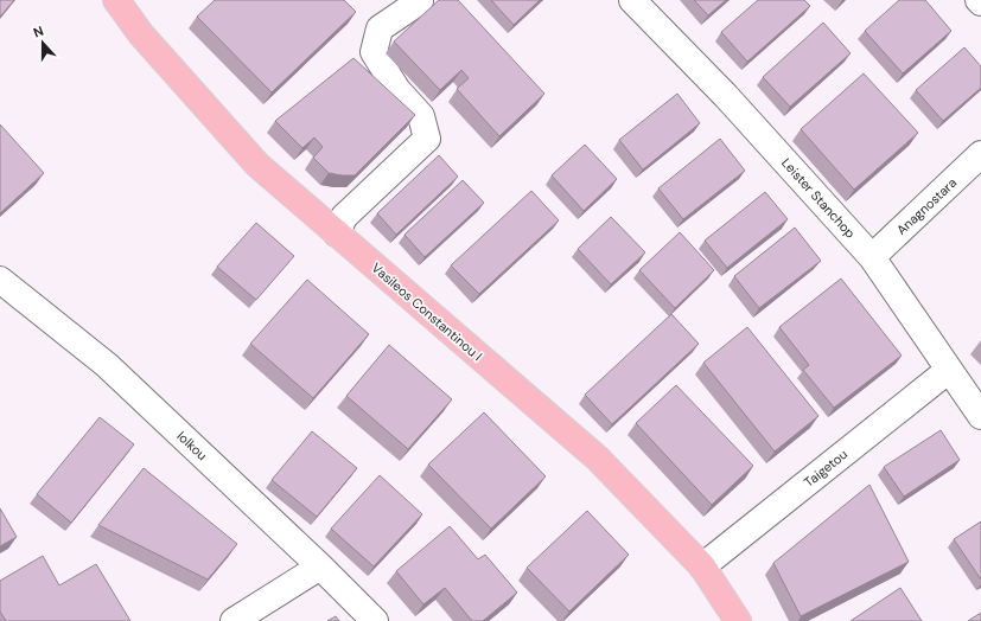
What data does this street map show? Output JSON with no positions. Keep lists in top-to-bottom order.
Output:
{
  "streets": {
    "main road": ["Vasileos Constantinou I"],
    "street": [
      "Leister Stanchop",
      "Anagnostara",
      "Iolkou",
      "Taigetou"
    ]
  },
  "crossings": [
    ["Leister Stanchop", "Anagnostara"],
    ["Leister Stanchop", "Taigetou"],
    ["Vasileos Constantinou I", "Taigetou"]
  ],
  "north": "top"
}
